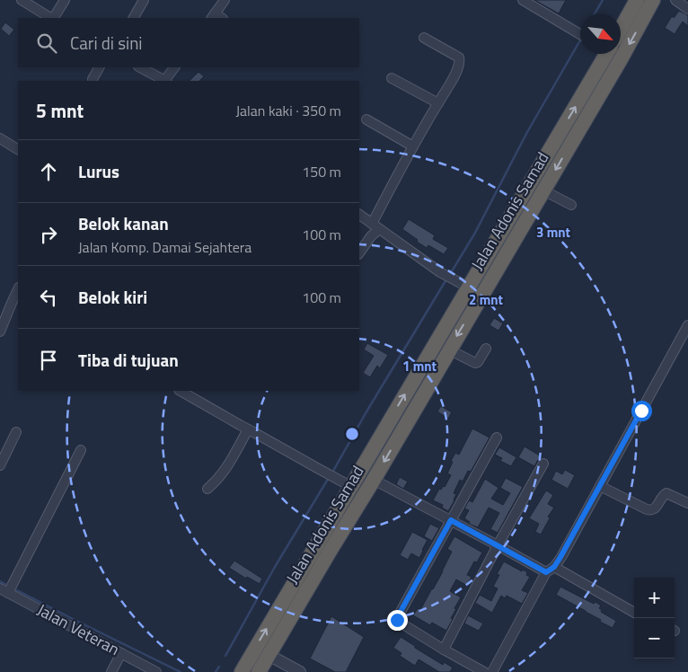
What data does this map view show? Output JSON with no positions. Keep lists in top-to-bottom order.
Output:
{
  "streets": {
    "highway": ["Jalan Adonis Samad"],
    "street": ["Jalan Veteran"]
  },
  "north": "bottom right",
  "page": {
    "search": "Cari di sini",
    "heading": ["5 mnt", "Jalan kaki · 350 m"],
    "list": [
      ["Lurus", "150 m"],
      ["Belok kanan", "Jalan Komp. Damai Sejahtera", "100 m"],
      ["Belok kiri", "100 m"],
      "Tiba di tujuan"
    ],
    "map_buttons": ["+", "−"]
  },
  "rings": ["3 mnt", "2 mnt", "1 mnt"]
}
